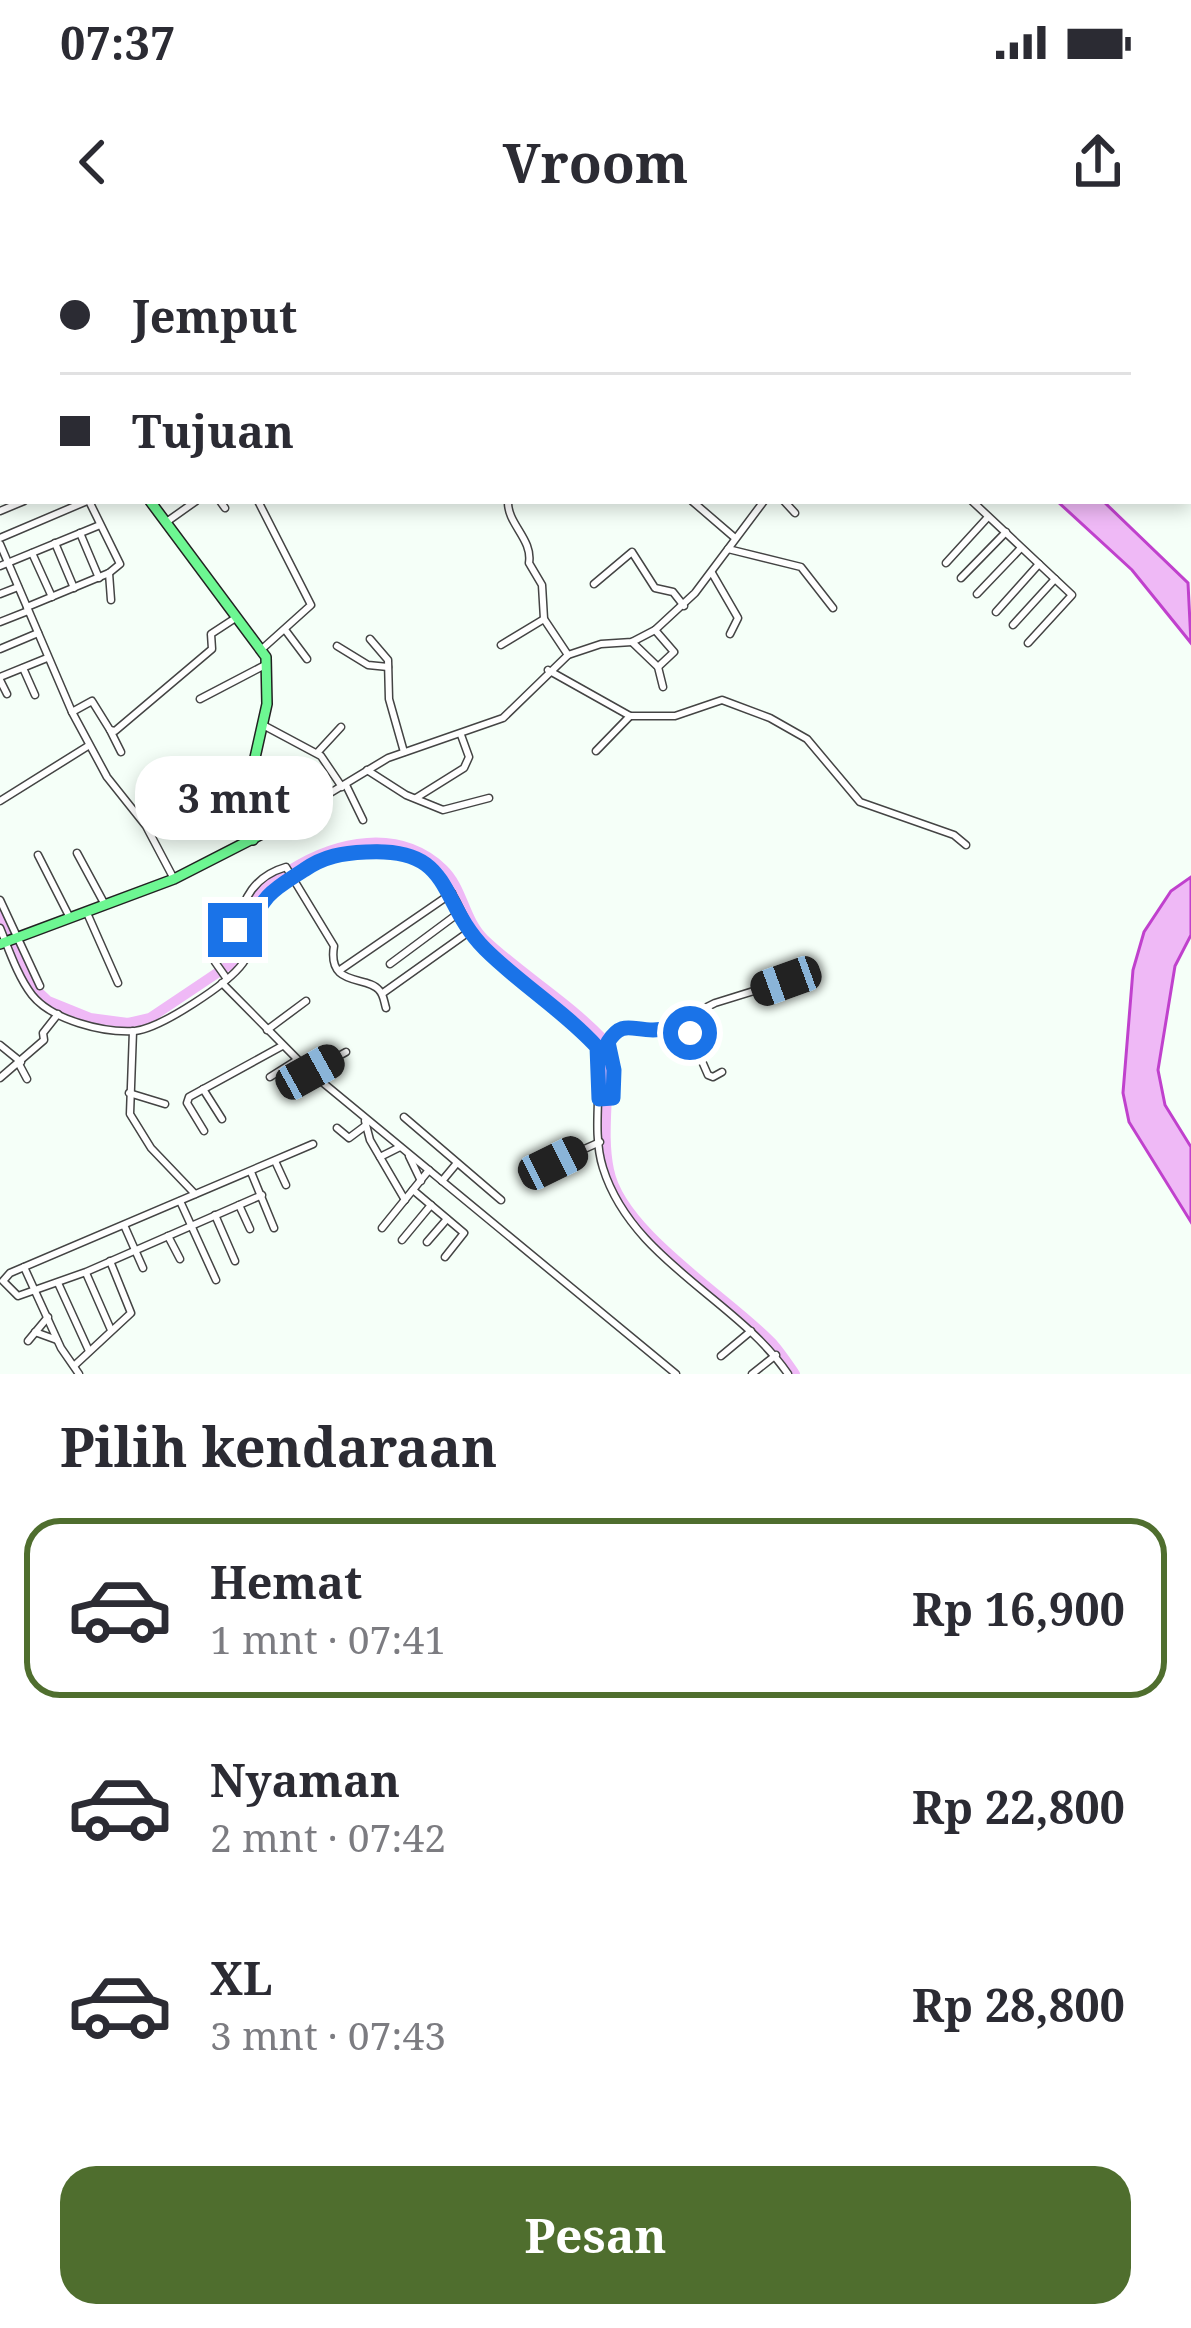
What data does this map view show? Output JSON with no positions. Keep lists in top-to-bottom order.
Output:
{
  "page": {
    "status": "07:37",
    "header": "Vroom",
    "banner": ["Jemput", "Tujuan"],
    "bubble": "3 mnt",
    "heading": "Pilih kendaraan",
    "list": [
      {
        "name": "Hemat",
        "note": "1 mnt · 07:41",
        "value": "Rp 16,900"
      },
      {
        "name": "Nyaman",
        "note": "2 mnt · 07:42",
        "value": "Rp 22,800"
      },
      {
        "name": "XL",
        "note": "3 mnt · 07:43",
        "value": "Rp 28,800"
      }
    ],
    "buttons": "Pesan"
  }
}
